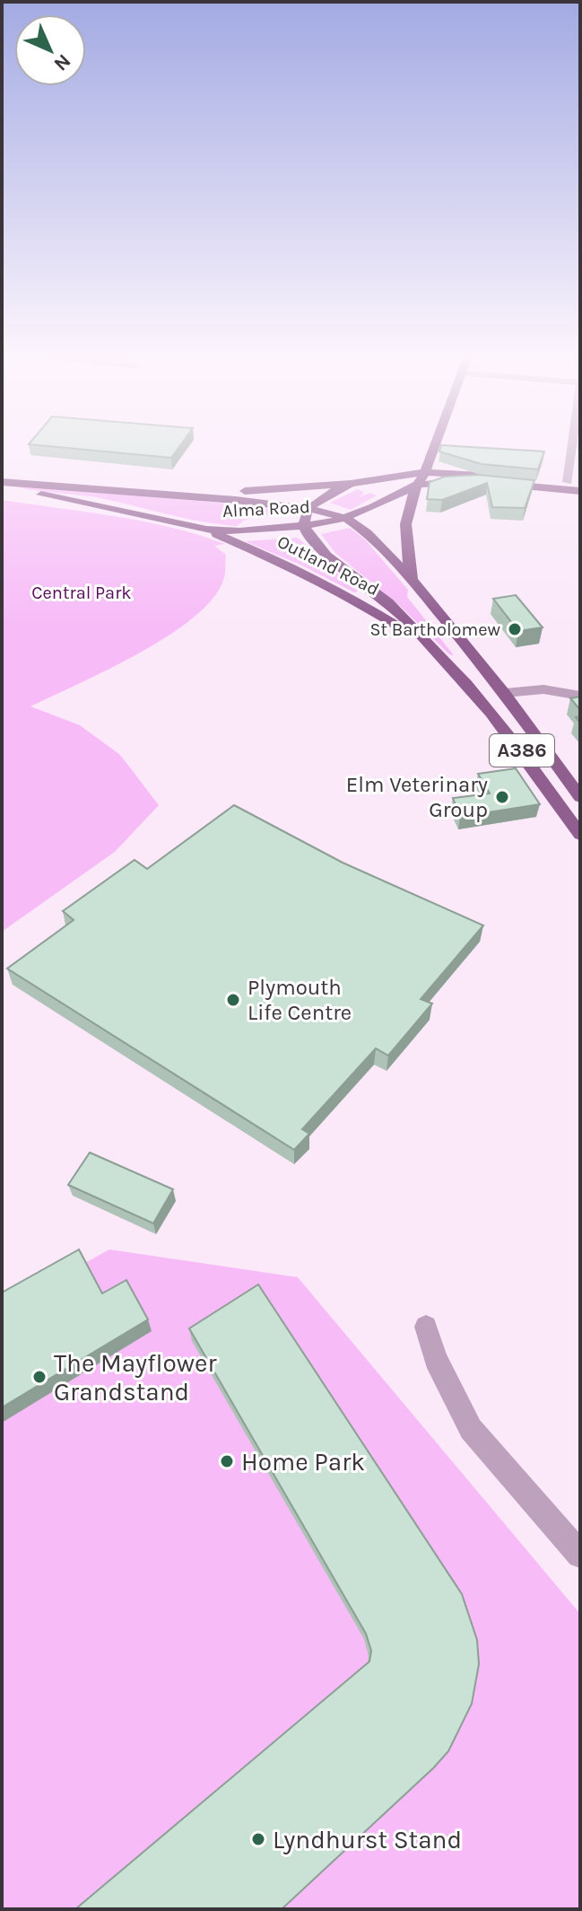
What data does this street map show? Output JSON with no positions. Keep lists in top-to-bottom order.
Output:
{
  "streets": {
    "main road": ["Alma Road", "Outland Road", "A386"]
  },
  "crossings": [
    ["Alma Road", "Outland Road"]
  ],
  "parks": ["Central Park"],
  "places": [
    "St Bartholomew",
    "Elm Veterinary Group",
    "Plymouth Life Centre",
    "The Mayflower Grandstand",
    "Home Park",
    "Lyndhurst Stand"
  ],
  "north": "bottom right"
}
